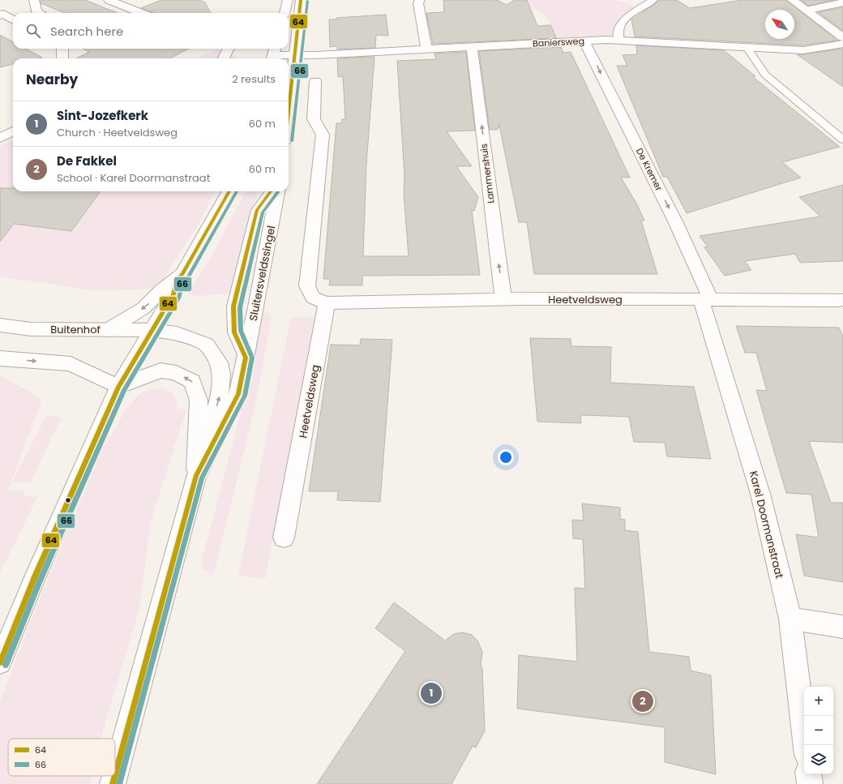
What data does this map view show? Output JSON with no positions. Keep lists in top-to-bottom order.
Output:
{
  "streets": {
    "street": [
      "Baniersweg",
      "De Kremer",
      "Lammershuis",
      "Sluitersveldssingel",
      "Heetveldsweg",
      "Buitenhof",
      "Karel Doormanstraat"
    ]
  },
  "crossings": [
    ["Baniersweg", "De Kremer"],
    ["Baniersweg", "Lammershuis"],
    ["De Kremer", "Heetveldsweg"],
    ["De Kremer", "Karel Doormanstraat"],
    ["Lammershuis", "Heetveldsweg"],
    ["Sluitersveldssingel", "Buitenhof"],
    ["Heetveldsweg", "Karel Doormanstraat"]
  ],
  "one_way": ["De Kremer", "Lammershuis"],
  "lines": ["transit line 64", "transit line 66"],
  "legend": ["64", "66"],
  "north": "top left",
  "page": {
    "search": "Search here",
    "heading": ["Nearby", "2 results"],
    "list": [
      {
        "mark": "1",
        "name": "Sint-Jozefkerk",
        "note": "Church · Heetveldsweg",
        "value": "60 m"
      },
      {
        "mark": "2",
        "name": "De Fakkel",
        "note": "School · Karel Doormanstraat",
        "value": "60 m"
      }
    ],
    "pins": ["1", "2"],
    "map_buttons": ["+", "−"]
  }
}
